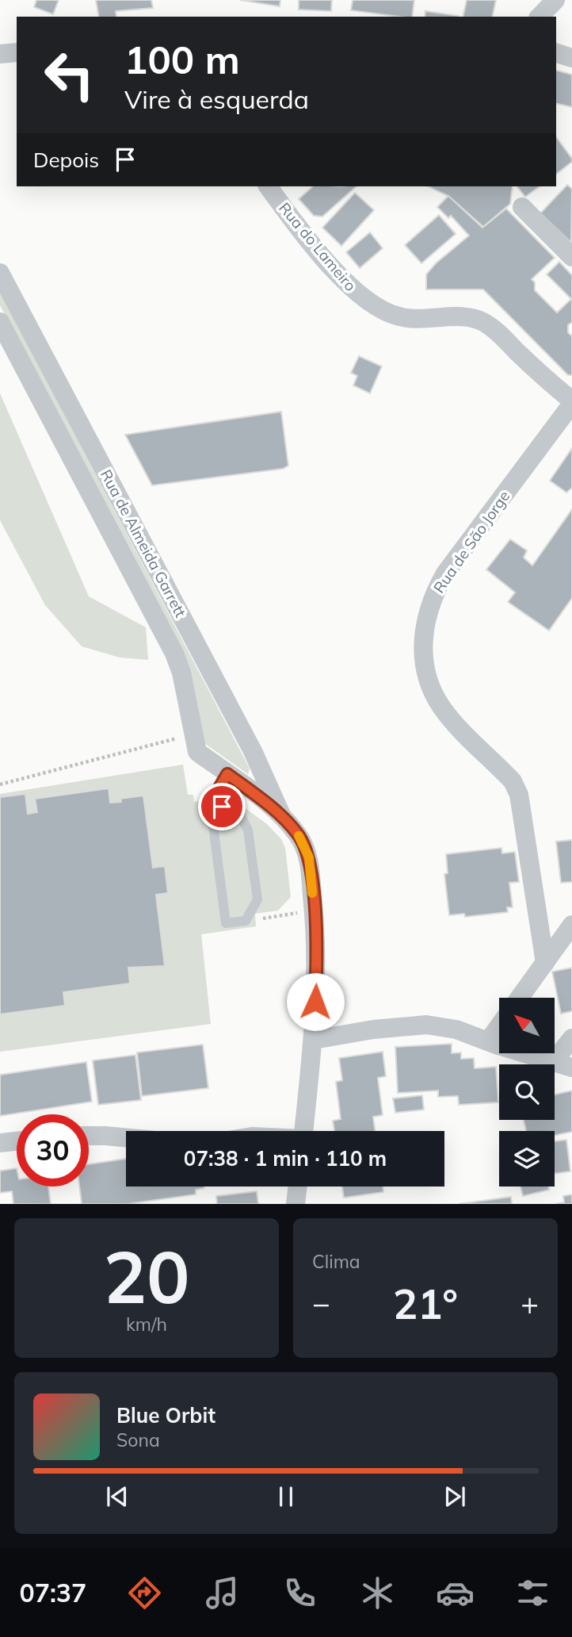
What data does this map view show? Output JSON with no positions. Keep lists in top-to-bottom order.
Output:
{
  "streets": {
    "street": ["Rua do Lameiro", "Rua de São Jorge", "Rua de Almeida Garrett"]
  },
  "crossings": [
    ["Rua do Lameiro", "Rua de São Jorge"]
  ],
  "north": "top left",
  "page": {
    "turn": ["100 m", "Vire à esquerda"],
    "then": "Depois",
    "limit": "30",
    "trip": "07:38 · 1 min · 110 m",
    "tile": [
      ["20", "km/h"],
      "Clima"
    ],
    "heat": ["−", "21°", "+"],
    "song": ["Blue Orbit", "Sona"],
    "tabs": "07:37"
  }
}
